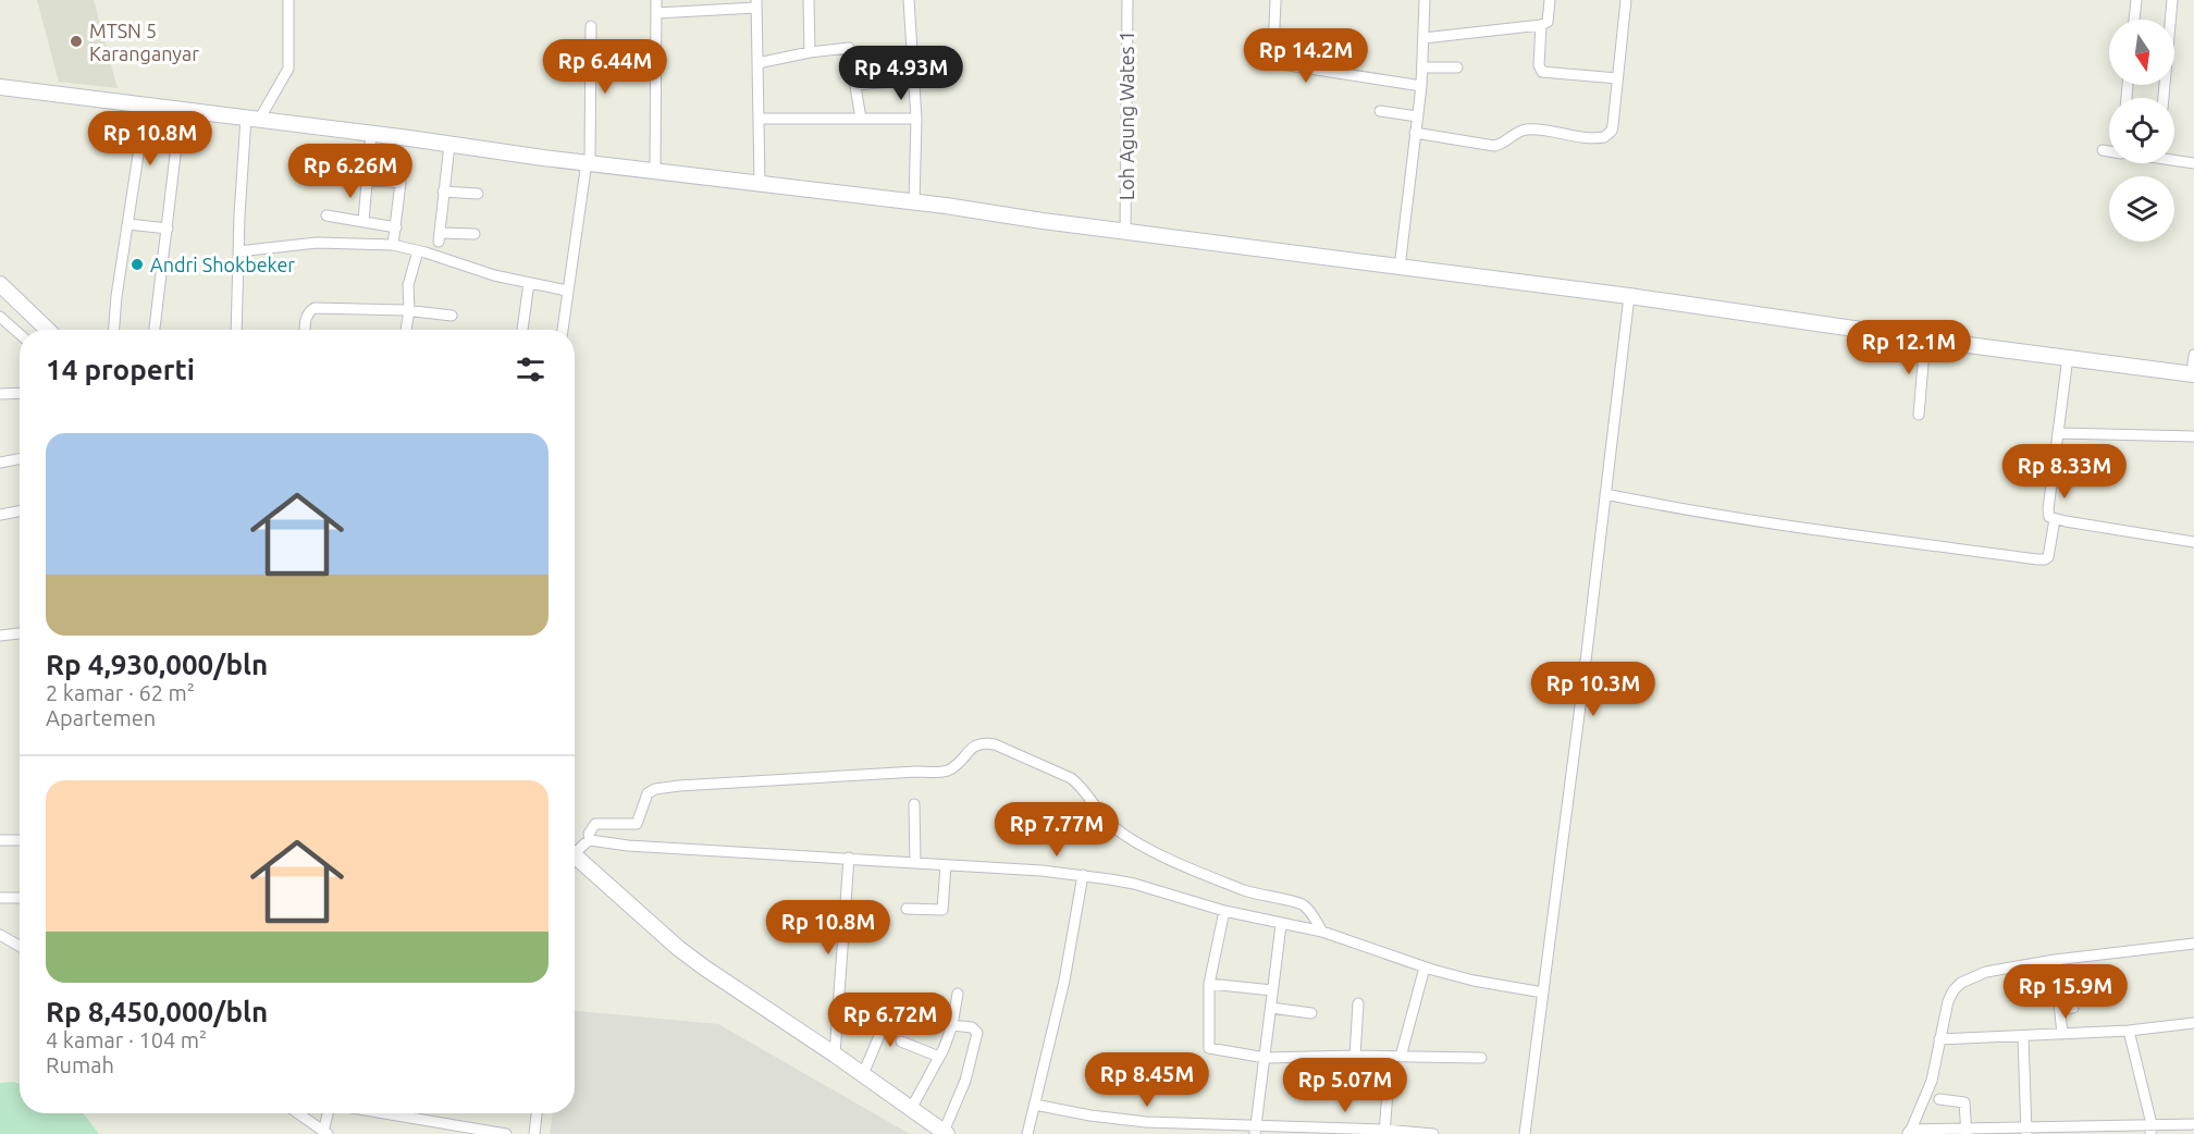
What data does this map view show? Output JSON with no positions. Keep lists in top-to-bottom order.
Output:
{
  "streets": {
    "street": ["Loh Agung Wates 1"]
  },
  "places": ["MTSN 5 Karanganyar", "Andri Shokbeker"],
  "north": "bottom",
  "page": {
    "price": [
      "Rp 14.2M",
      "Rp 6.44M",
      "Rp 4.93M",
      "Rp 10.8M",
      "Rp 6.26M",
      "Rp 12.1M",
      "Rp 8.33M",
      "Rp 10.3M",
      "Rp 7.77M",
      "Rp 10.8M",
      "Rp 15.9M",
      "Rp 6.72M",
      "Rp 8.45M",
      "Rp 5.07M"
    ],
    "heading": "14 properti",
    "list": [
      {
        "name": "Rp 4,930,000/bln",
        "note": "2 kamar · 62 m² · Apartemen"
      },
      {
        "name": "Rp 8,450,000/bln",
        "note": "4 kamar · 104 m² · Rumah"
      }
    ]
  }
}
